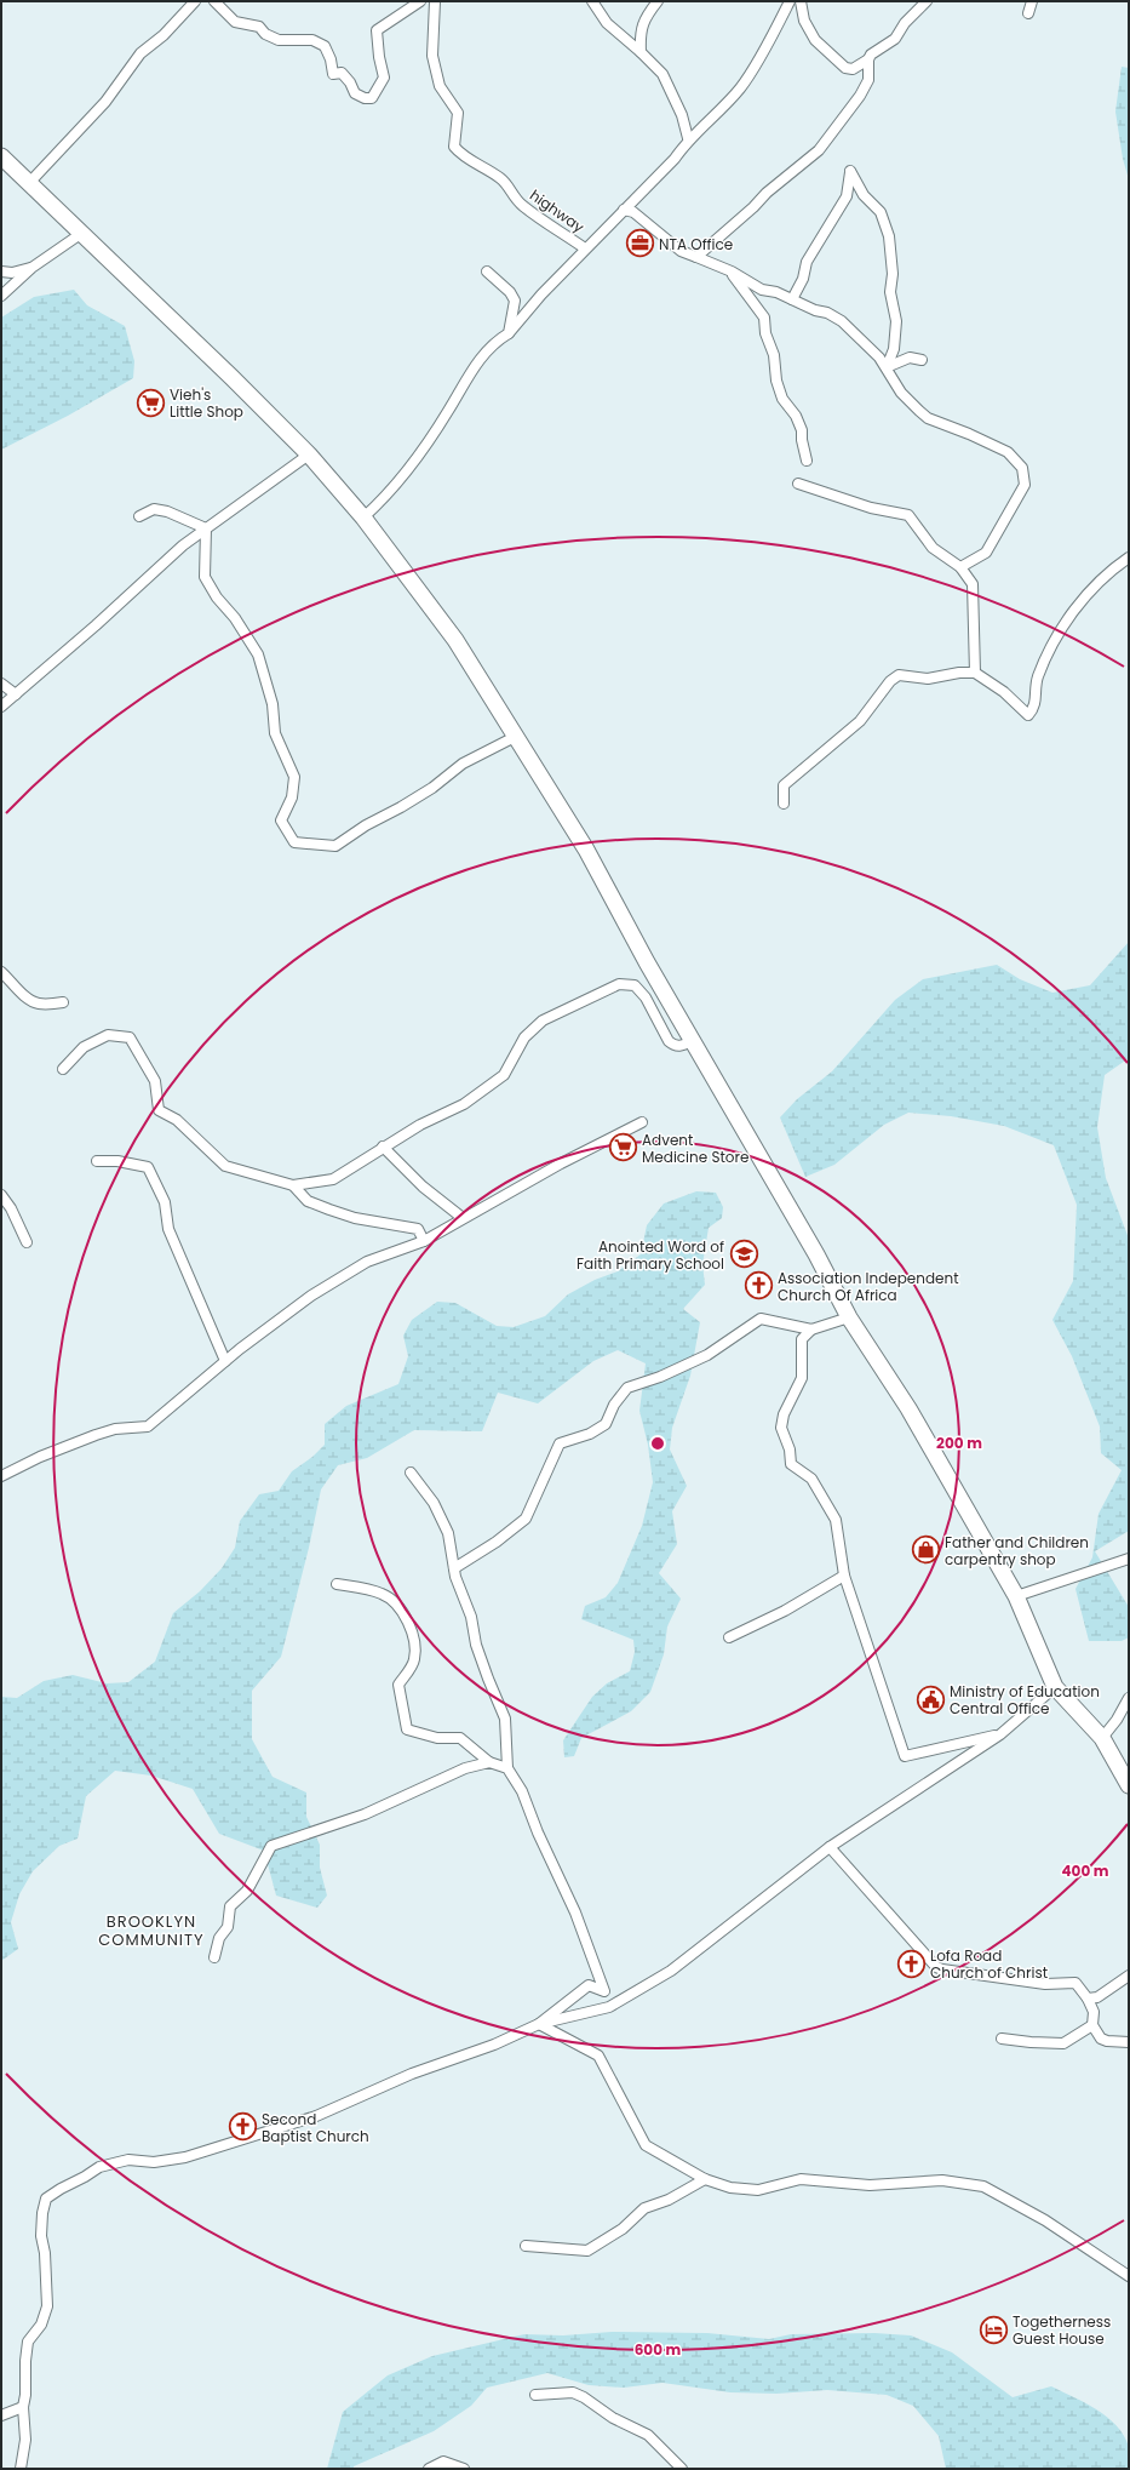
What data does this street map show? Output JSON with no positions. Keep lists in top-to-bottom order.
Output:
{
  "streets": {
    "street": ["highway"]
  },
  "districts": ["BROOKLYN COMMUNITY"],
  "places": {
    "office": ["NTA Office"],
    "supermarket": ["Vieh's Little Shop", "Advent Medicine Store"],
    "school or university": ["Anointed Word of Faith Primary School"],
    "church": ["Association Independent Church Of Africa", "Lofa Road Church of Christ", "Second Baptist Church"],
    "shop": ["Father and Children carpentry shop"],
    "public building": ["Ministry of Education Central Office"],
    "hotel": ["Togetherness Guest House"]
  },
  "rings": ["200 m", "400 m", "600 m"]
}
